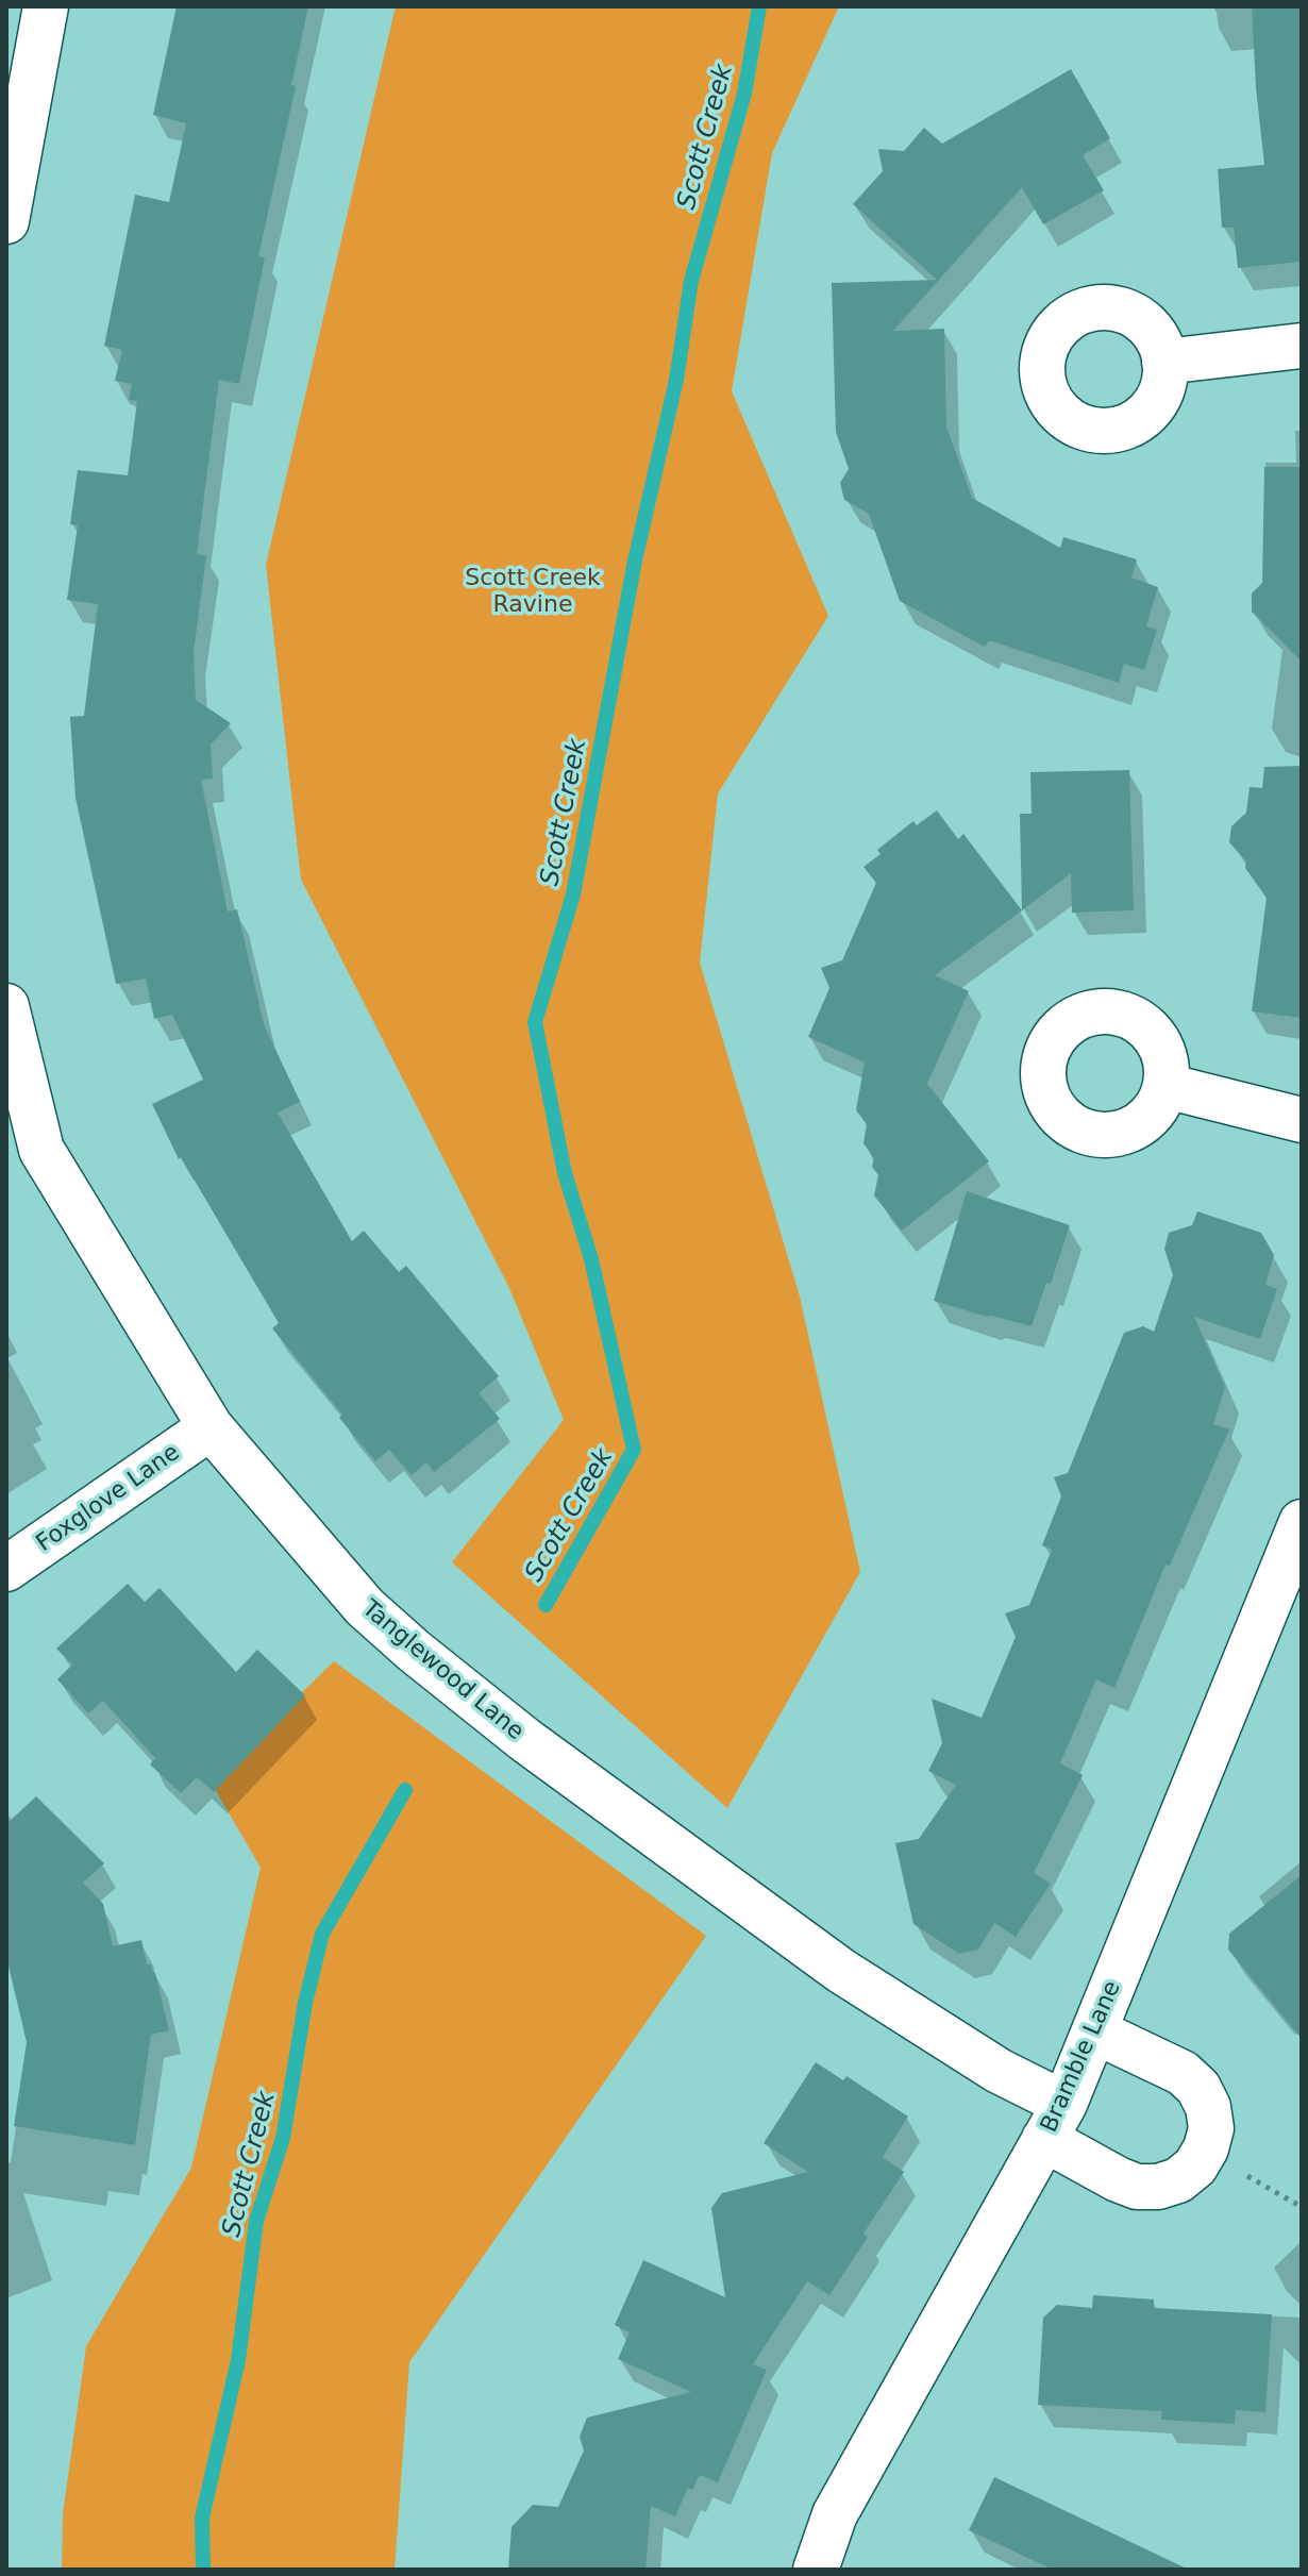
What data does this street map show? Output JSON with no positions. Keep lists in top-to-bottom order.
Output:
{
  "streets": {
    "street": ["Foxglove Lane", "Tanglewood Lane", "Bramble Lane"]
  },
  "crossings": [
    ["Foxglove Lane", "Tanglewood Lane"],
    ["Tanglewood Lane", "Bramble Lane"]
  ],
  "water": ["Scott Creek"],
  "parks": ["Scott Creek Ravine"]
}
